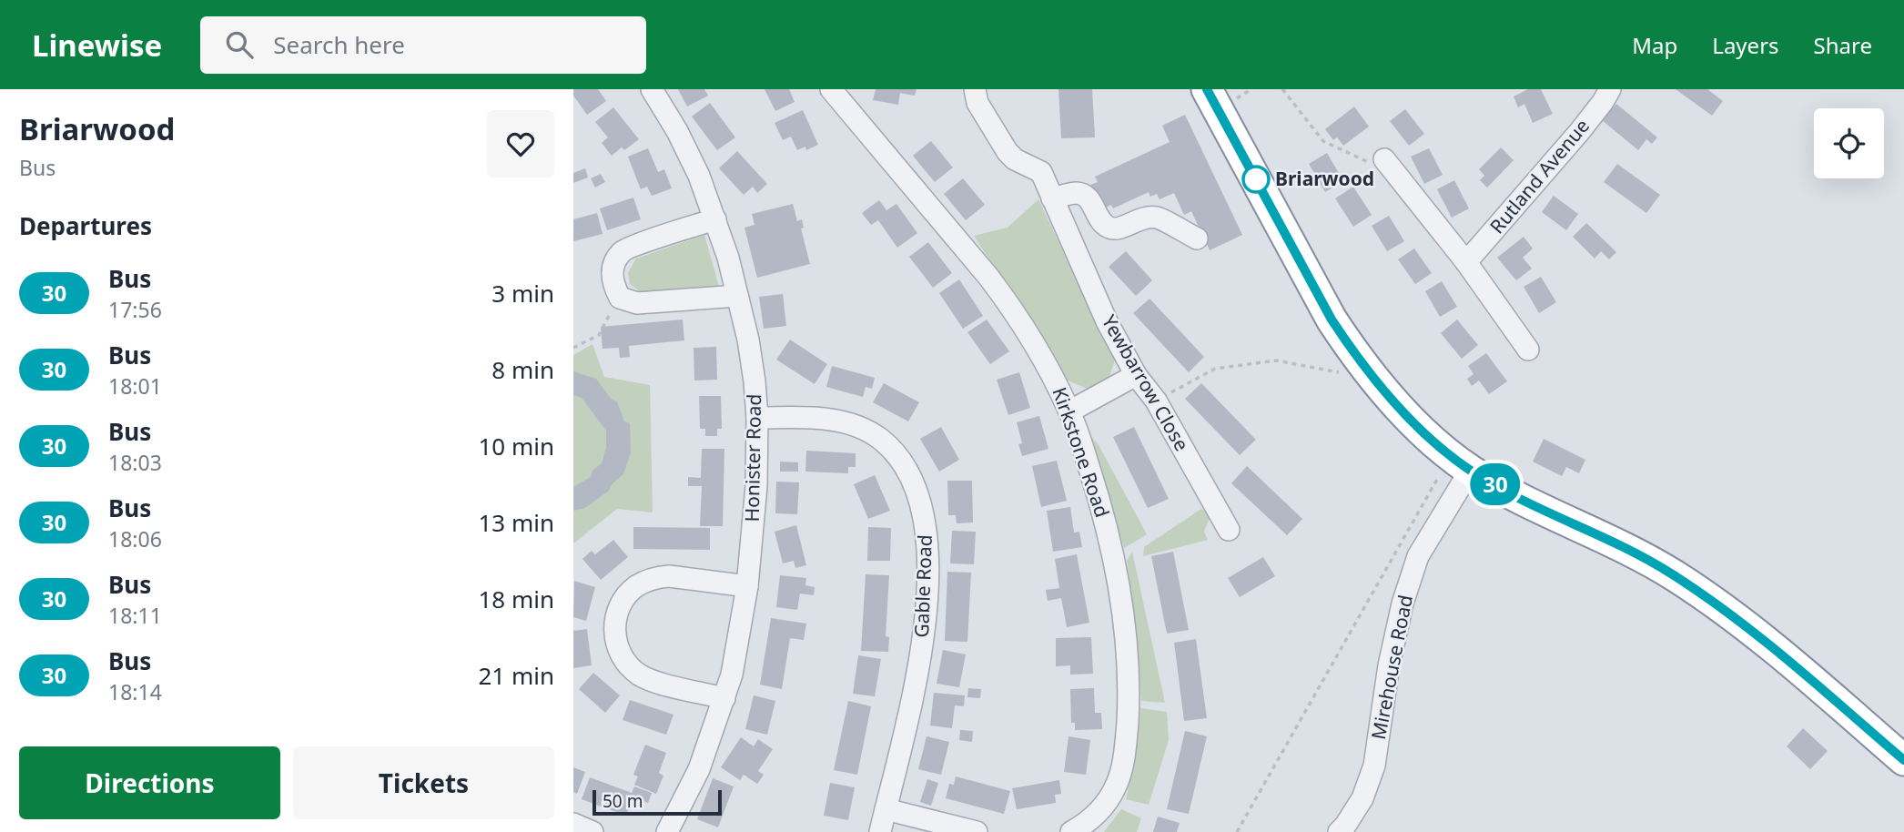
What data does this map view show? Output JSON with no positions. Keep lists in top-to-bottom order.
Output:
{
  "streets": {
    "street": [
      "Rutland Avenue",
      "Yewbarrow Close",
      "Kirkstone Road",
      "Honister Road",
      "Gable Road",
      "Mirehouse Road"
    ]
  },
  "crossings": [
    ["Honister Road", "Gable Road"]
  ],
  "places": ["Briarwood"],
  "lines": ["bus line 30"],
  "scale_bar": "50 m",
  "page": {
    "header": "Linewise",
    "search": "Search here",
    "nav": ["Map", "Layers", "Share"],
    "heading": [
      ["Briarwood", "Bus"],
      "Departures"
    ],
    "on_map": "30",
    "list": [
      {
        "mark": "30",
        "name": "Bus",
        "note": "17:56",
        "value": "3 min"
      },
      {
        "mark": "30",
        "name": "Bus",
        "note": "18:01",
        "value": "8 min"
      },
      {
        "mark": "30",
        "name": "Bus",
        "note": "18:03",
        "value": "10 min"
      },
      {
        "mark": "30",
        "name": "Bus",
        "note": "18:06",
        "value": "13 min"
      },
      {
        "mark": "30",
        "name": "Bus",
        "note": "18:11",
        "value": "18 min"
      },
      {
        "mark": "30",
        "name": "Bus",
        "note": "18:14",
        "value": "21 min"
      }
    ],
    "buttons": ["Directions", "Tickets"],
    "scale": "50 m"
  }
}
